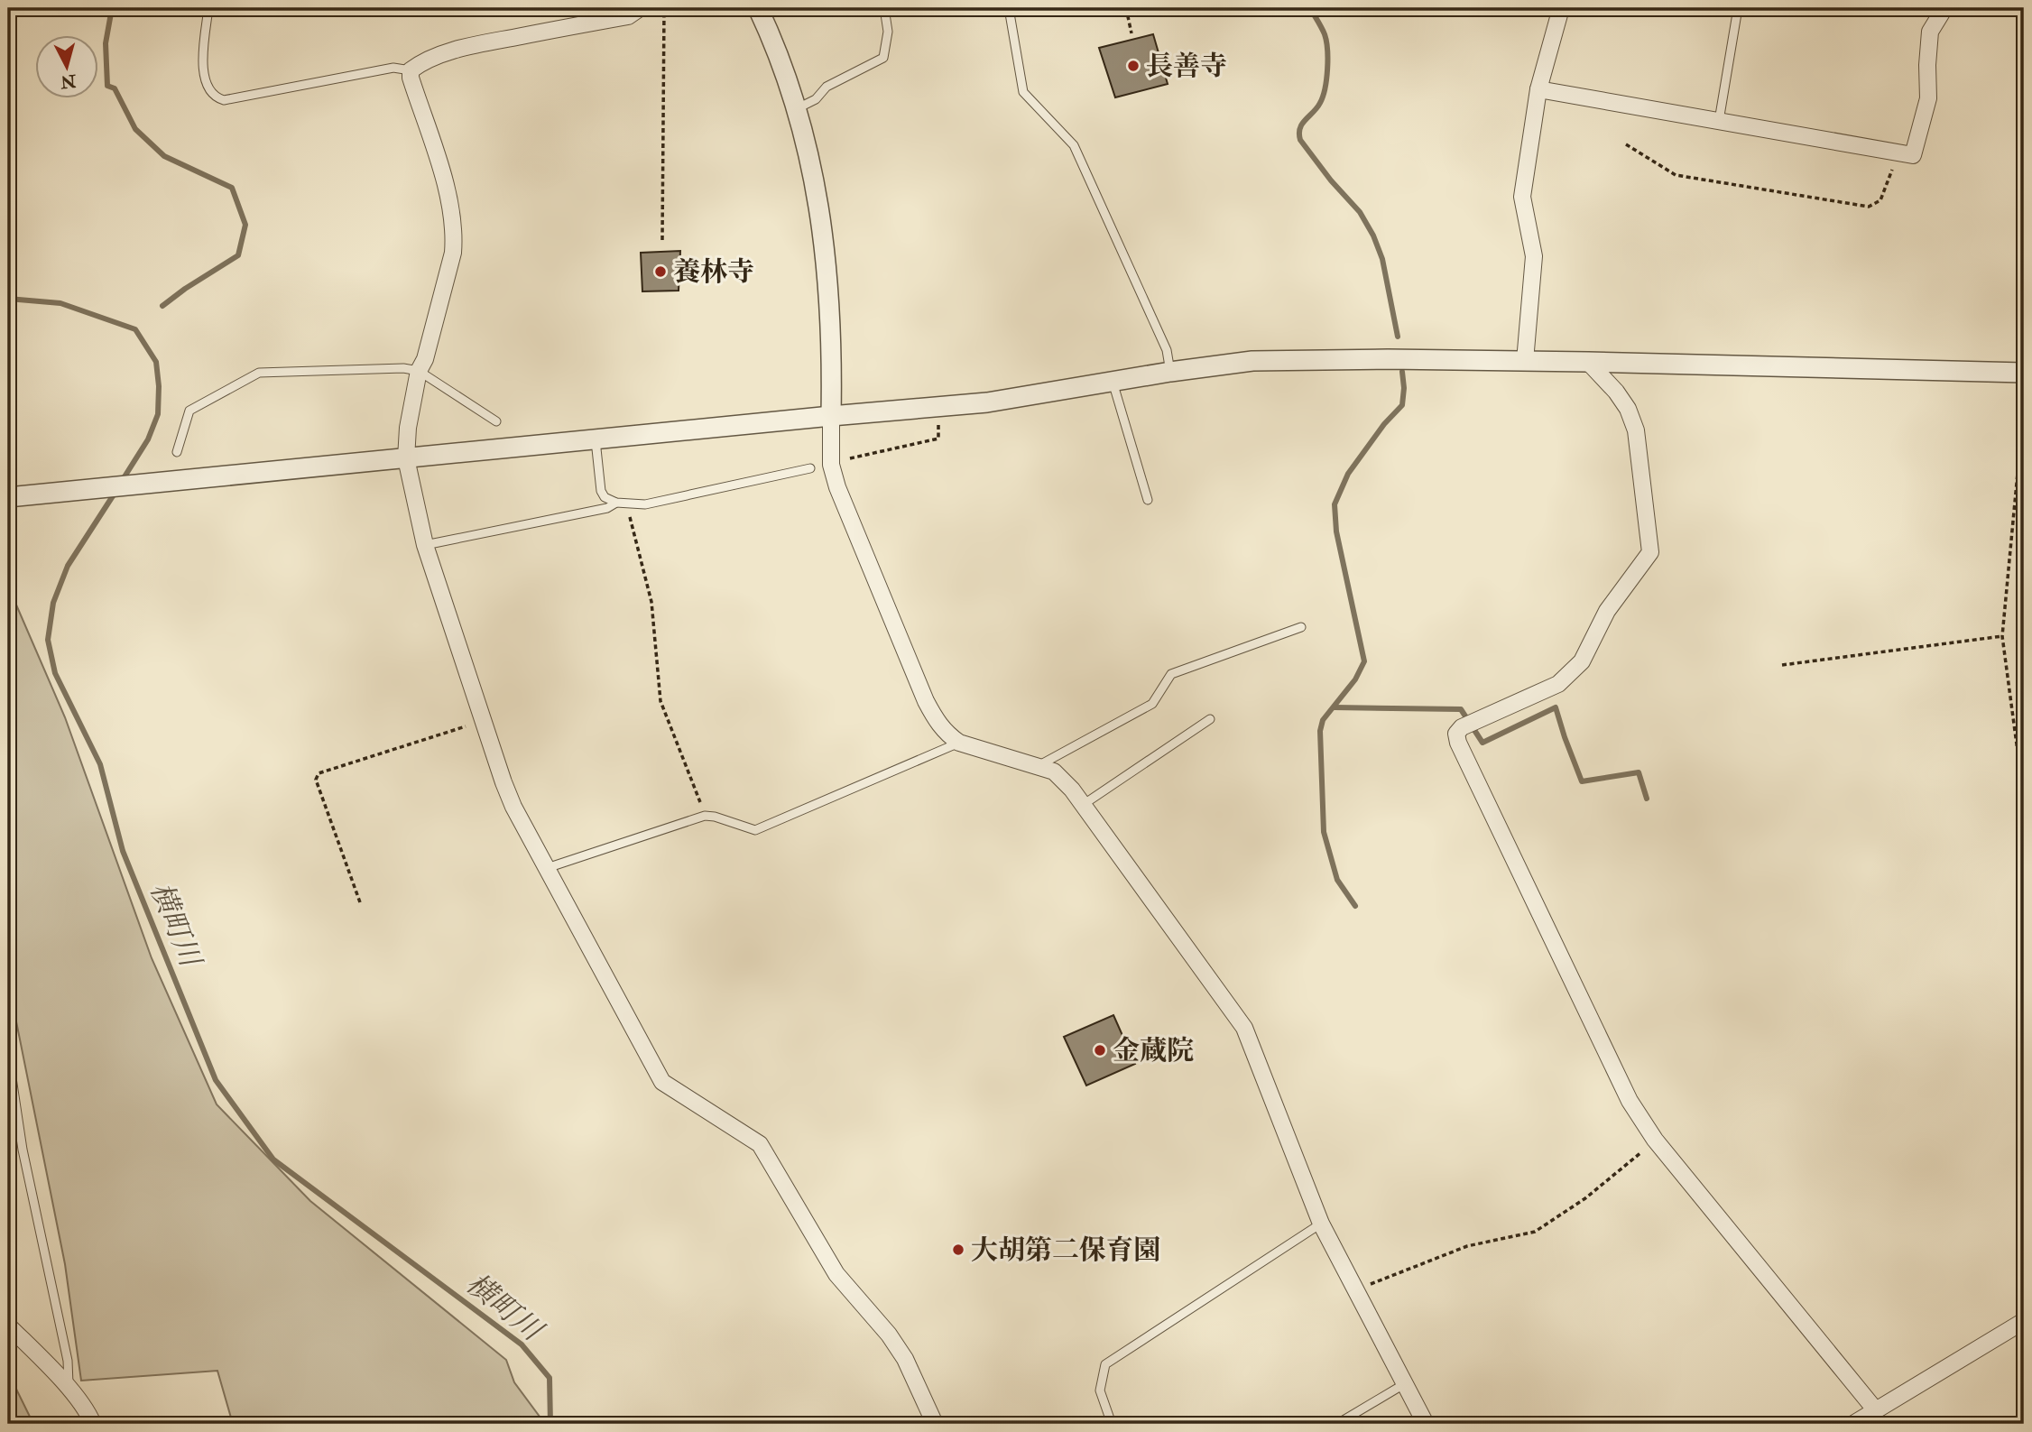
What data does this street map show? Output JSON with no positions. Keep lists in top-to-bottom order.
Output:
{
  "water": ["横町川"],
  "places": [
    "長善寺",
    "養林寺",
    "金蔵院",
    "大胡第二保育園"
  ],
  "north": "bottom"
}
